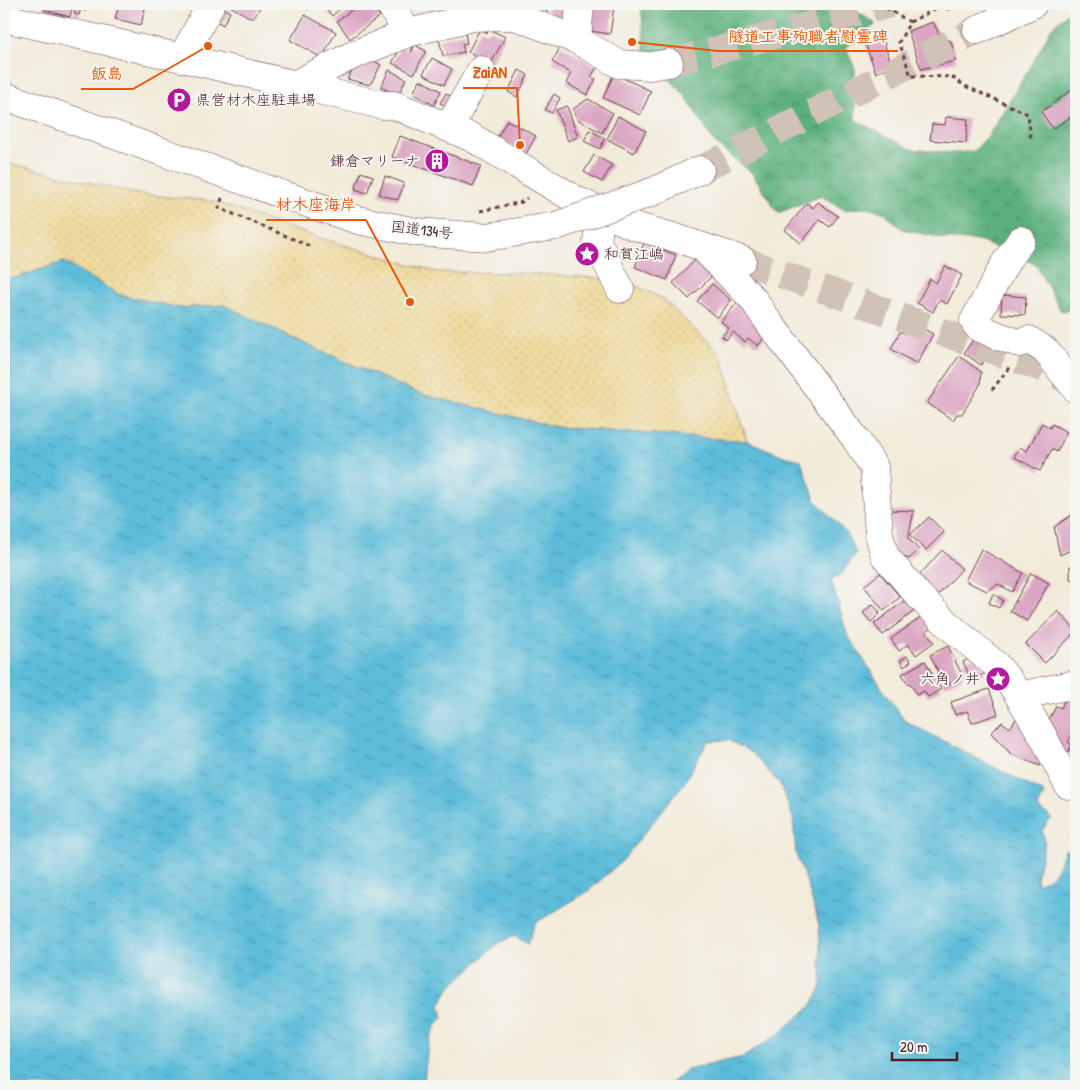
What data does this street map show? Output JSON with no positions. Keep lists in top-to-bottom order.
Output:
{
  "streets": {
    "main road": ["国道134号"]
  },
  "places": {
    "other": [
      "隧道工事殉職者慰霊碑",
      "飯島",
      "ZaiAN",
      "材木座海岸"
    ],
    "parking": ["県営材木座駐車場"],
    "building": ["鎌倉マリーナ"],
    "place": ["和賀江嶋", "六角ノ井"]
  },
  "scale_bar": "20 m"
}
